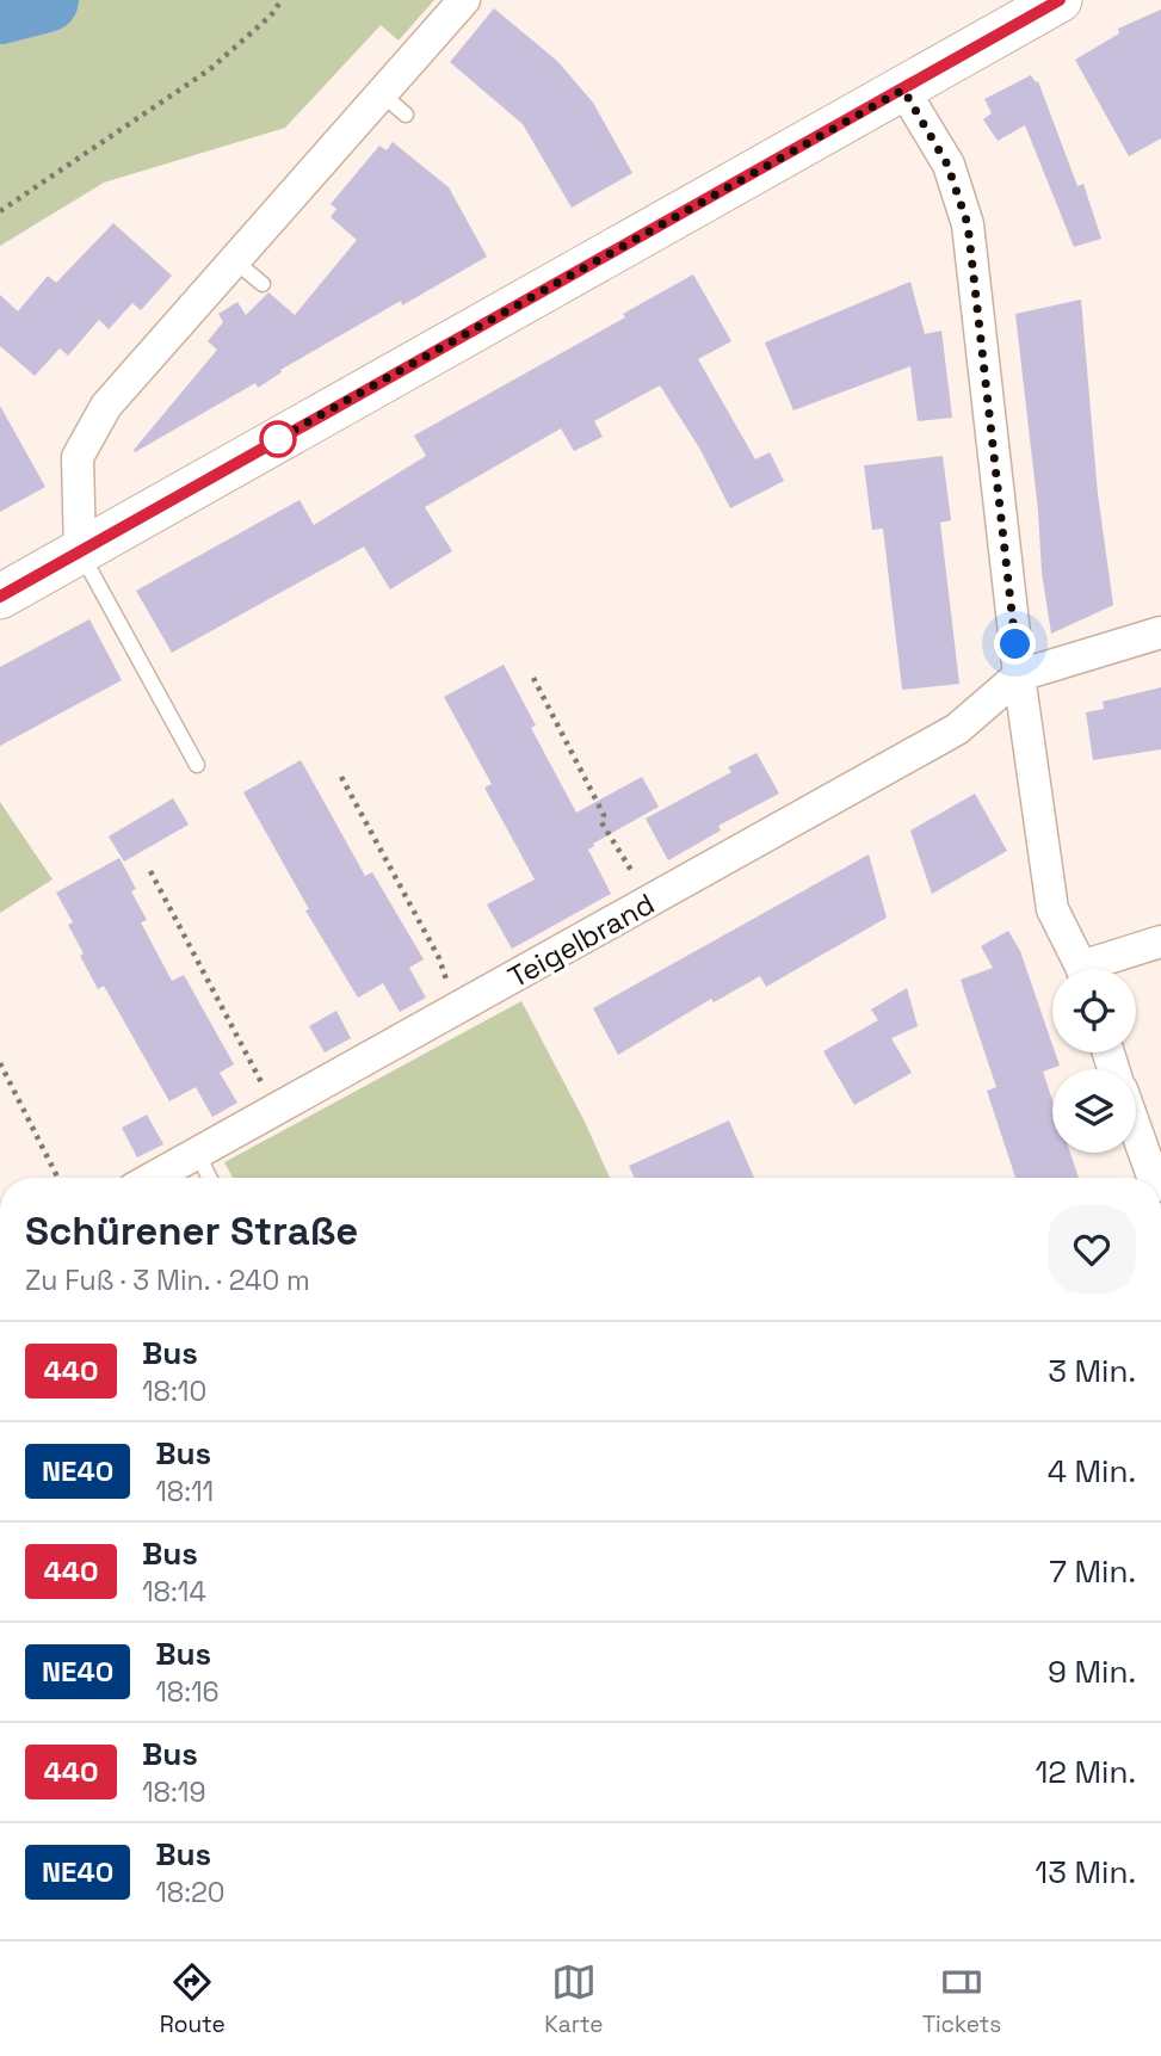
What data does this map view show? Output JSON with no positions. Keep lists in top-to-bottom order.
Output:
{
  "streets": {
    "street": ["Teigelbrand"]
  },
  "lines": ["bus line 440"],
  "page": {
    "heading": ["Schürener Straße", "Zu Fuß · 3 Min. · 240 m"],
    "list": [
      {
        "mark": "440",
        "name": "Bus",
        "note": "18:10",
        "value": "3 Min."
      },
      {
        "mark": "NE40",
        "name": "Bus",
        "note": "18:11",
        "value": "4 Min."
      },
      {
        "mark": "440",
        "name": "Bus",
        "note": "18:14",
        "value": "7 Min."
      },
      {
        "mark": "NE40",
        "name": "Bus",
        "note": "18:16",
        "value": "9 Min."
      },
      {
        "mark": "440",
        "name": "Bus",
        "note": "18:19",
        "value": "12 Min."
      },
      {
        "mark": "NE40",
        "name": "Bus",
        "note": "18:20",
        "value": "13 Min."
      }
    ],
    "tabs": ["Route", "Karte", "Tickets"]
  }
}
